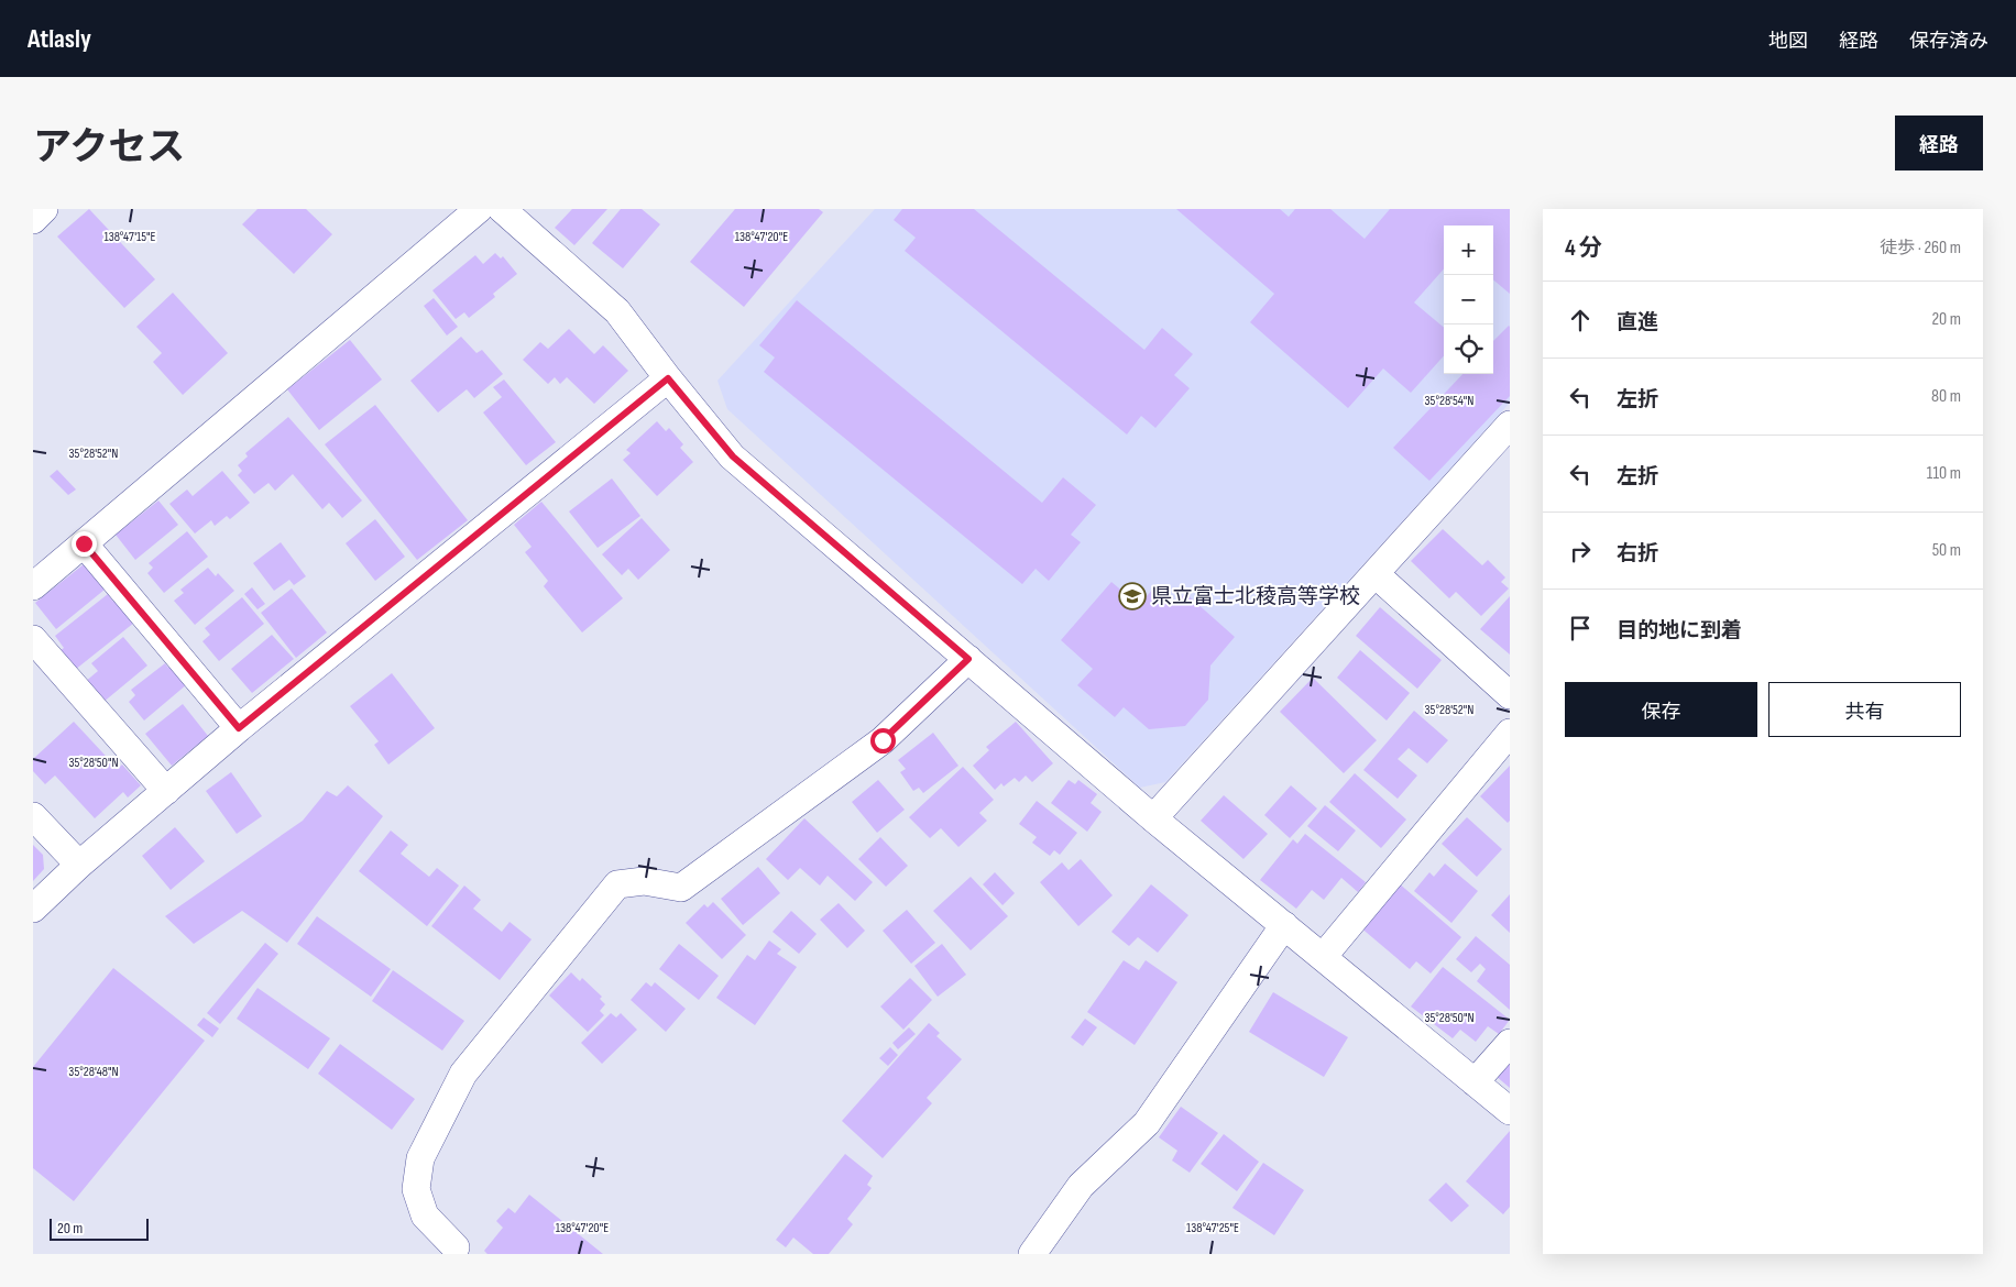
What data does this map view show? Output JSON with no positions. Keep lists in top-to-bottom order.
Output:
{
  "places": {
    "school or university": ["県立富士北稜高等学校"]
  },
  "scale_bar": "20 m",
  "page": {
    "header": "Atlasly",
    "nav": ["地図", "経路", "保存済み"],
    "title": "アクセス",
    "buttons": [
      "経路",
      ["保存", "共有"]
    ],
    "heading": ["4 分", "徒歩 · 260 m"],
    "map_buttons": ["+", "−"],
    "list": [
      ["直進", "20 m"],
      ["左折", "80 m"],
      ["左折", "110 m"],
      ["右折", "50 m"],
      "目的地に到着"
    ],
    "scale": "20 m"
  },
  "coordinates": [
    "138°47'20\"E",
    "138°47'15\"E",
    "35°28'54\"N",
    "35°28'52\"N",
    "35°28'50\"N",
    "35°28'48\"N",
    "138°47'25\"E"
  ]
}
